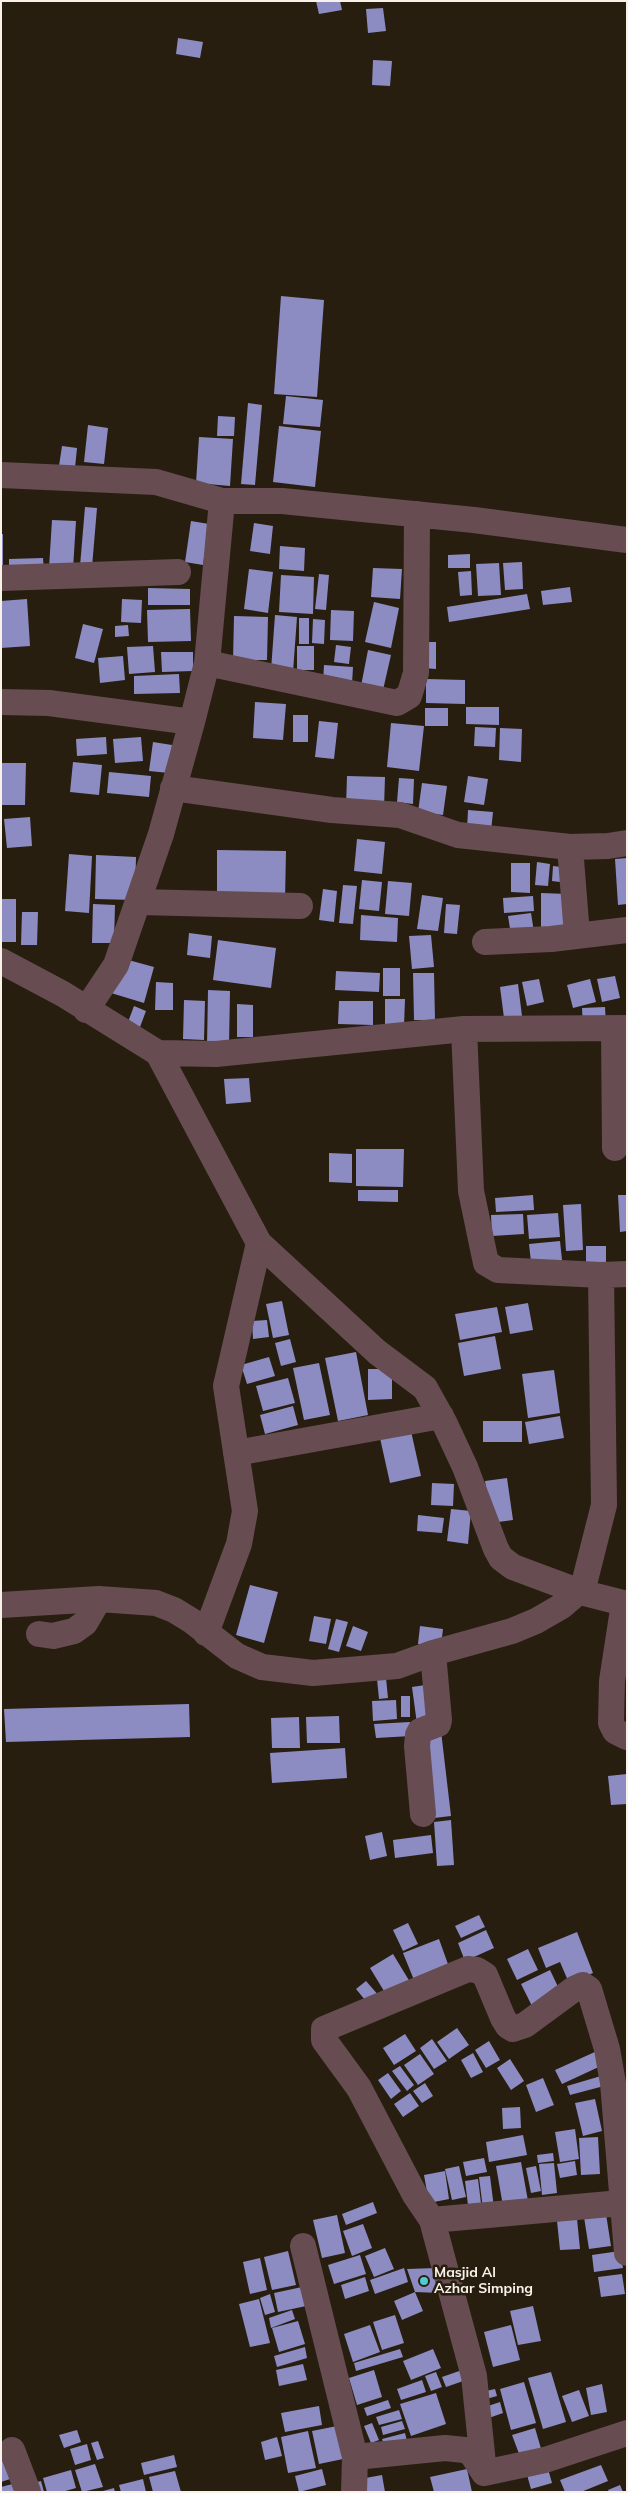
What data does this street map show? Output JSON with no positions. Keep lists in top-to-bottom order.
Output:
{
  "places": ["Masjid Al Azhar Simping"]
}
